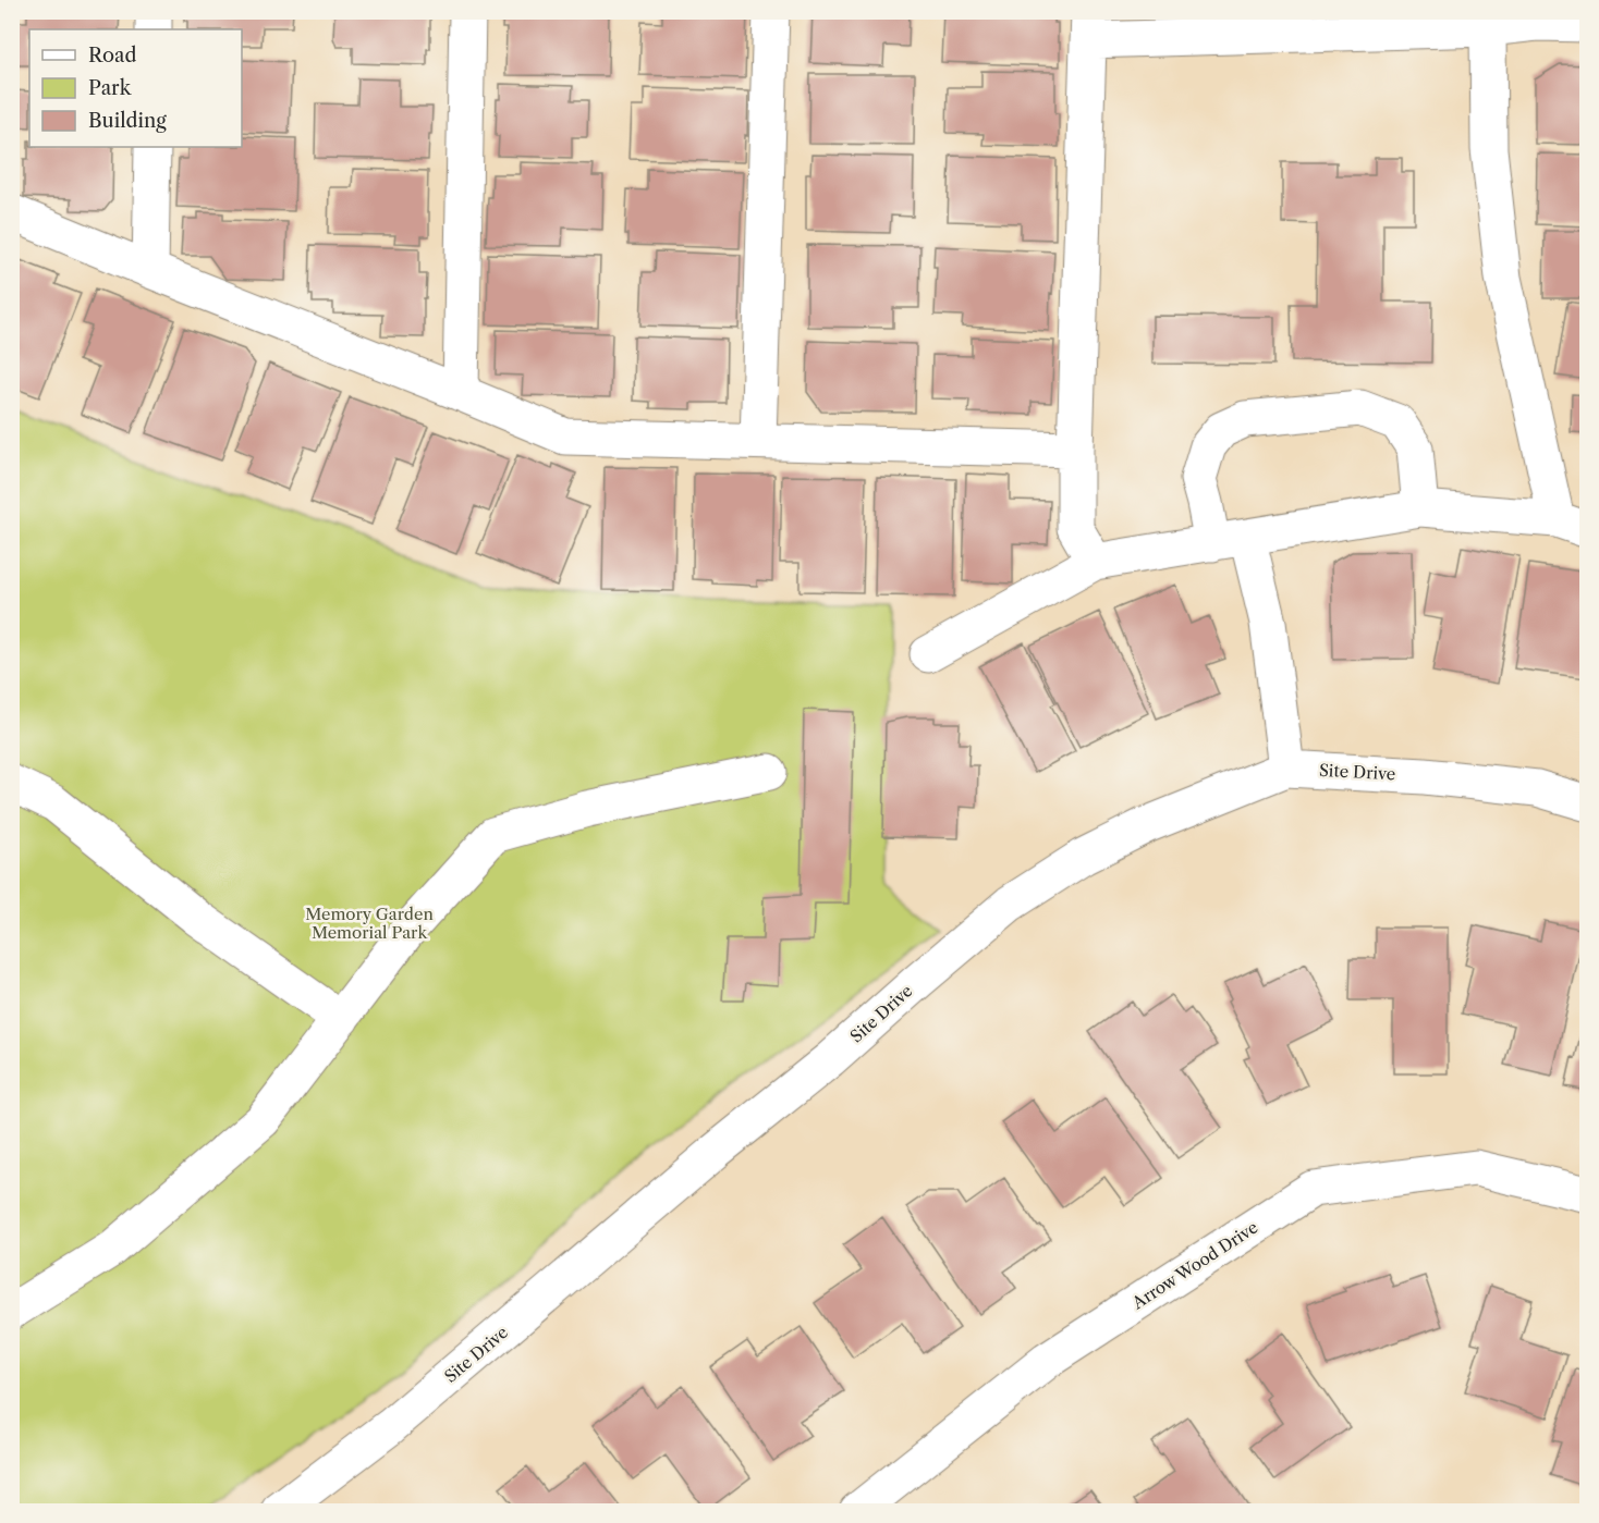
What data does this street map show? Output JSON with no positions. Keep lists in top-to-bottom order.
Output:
{
  "streets": {
    "street": ["Site Drive", "Arrow Wood Drive"]
  },
  "parks": ["Memory Garden Memorial Park"],
  "legend": ["Road", "Park", "Building"]
}
